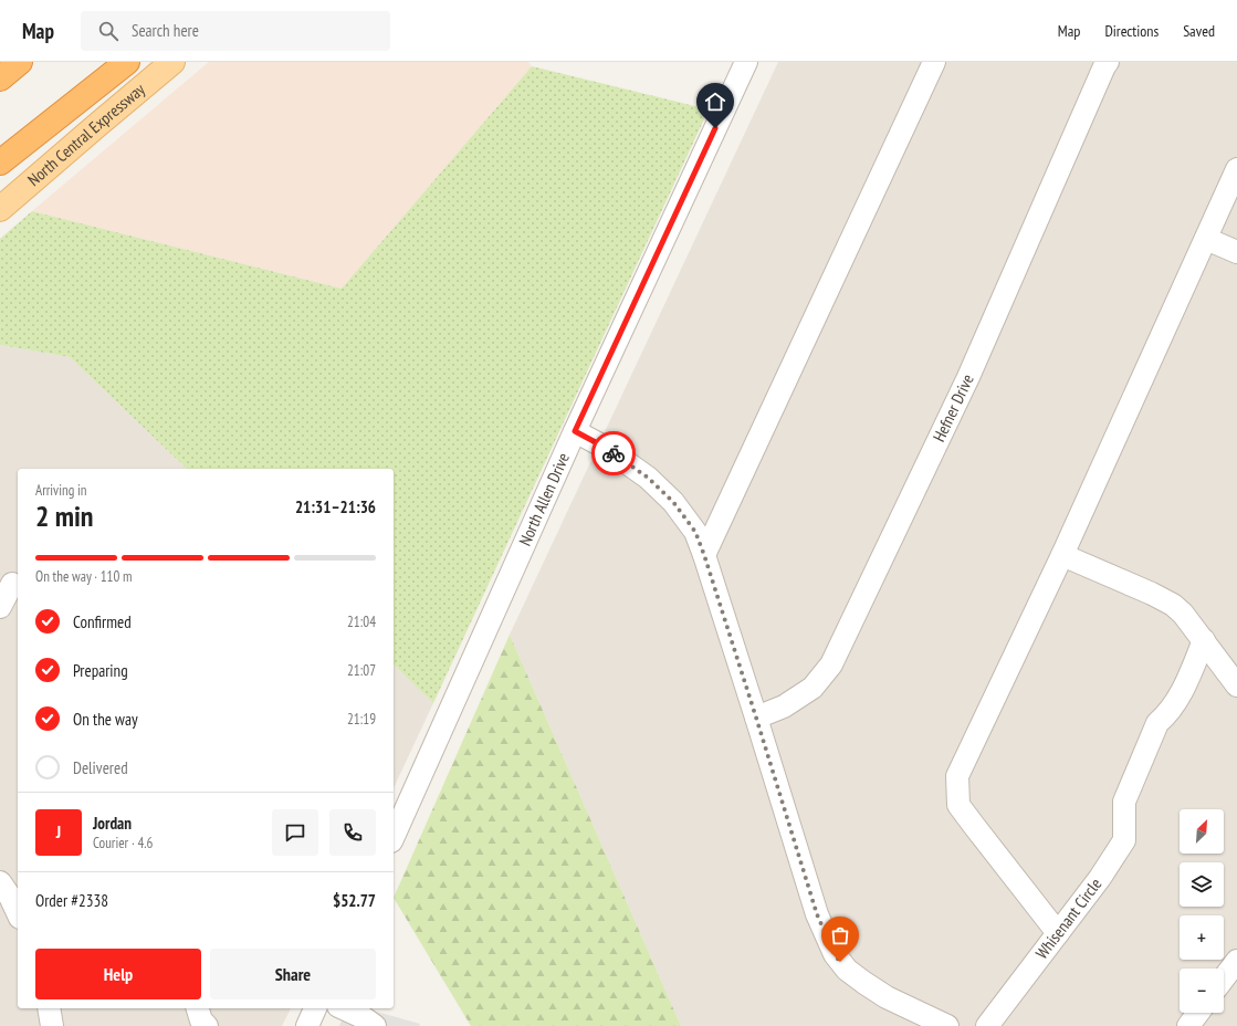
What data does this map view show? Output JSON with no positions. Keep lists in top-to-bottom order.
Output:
{
  "streets": {
    "main road": ["North Central Expressway"],
    "street": ["Hefner Drive", "North Allen Drive", "Whisenant Circle"]
  },
  "north": "top right",
  "page": {
    "header": "Map",
    "search": "Search here",
    "nav": ["Map", "Directions", "Saved"],
    "heading": ["2 min", "Arriving in", "21:31–21:36"],
    "panel": [
      "Jordan",
      "Courier · 4.6",
      "Order #2338",
      "$52.77"
    ],
    "bar": "On the way · 110 m",
    "list": [
      ["Confirmed", "21:04"],
      ["Preparing", "21:07"],
      ["On the way", "21:19"],
      "Delivered"
    ],
    "map_buttons": ["+", "−"],
    "round": "J",
    "buttons": ["Help", "Share"]
  }
}
